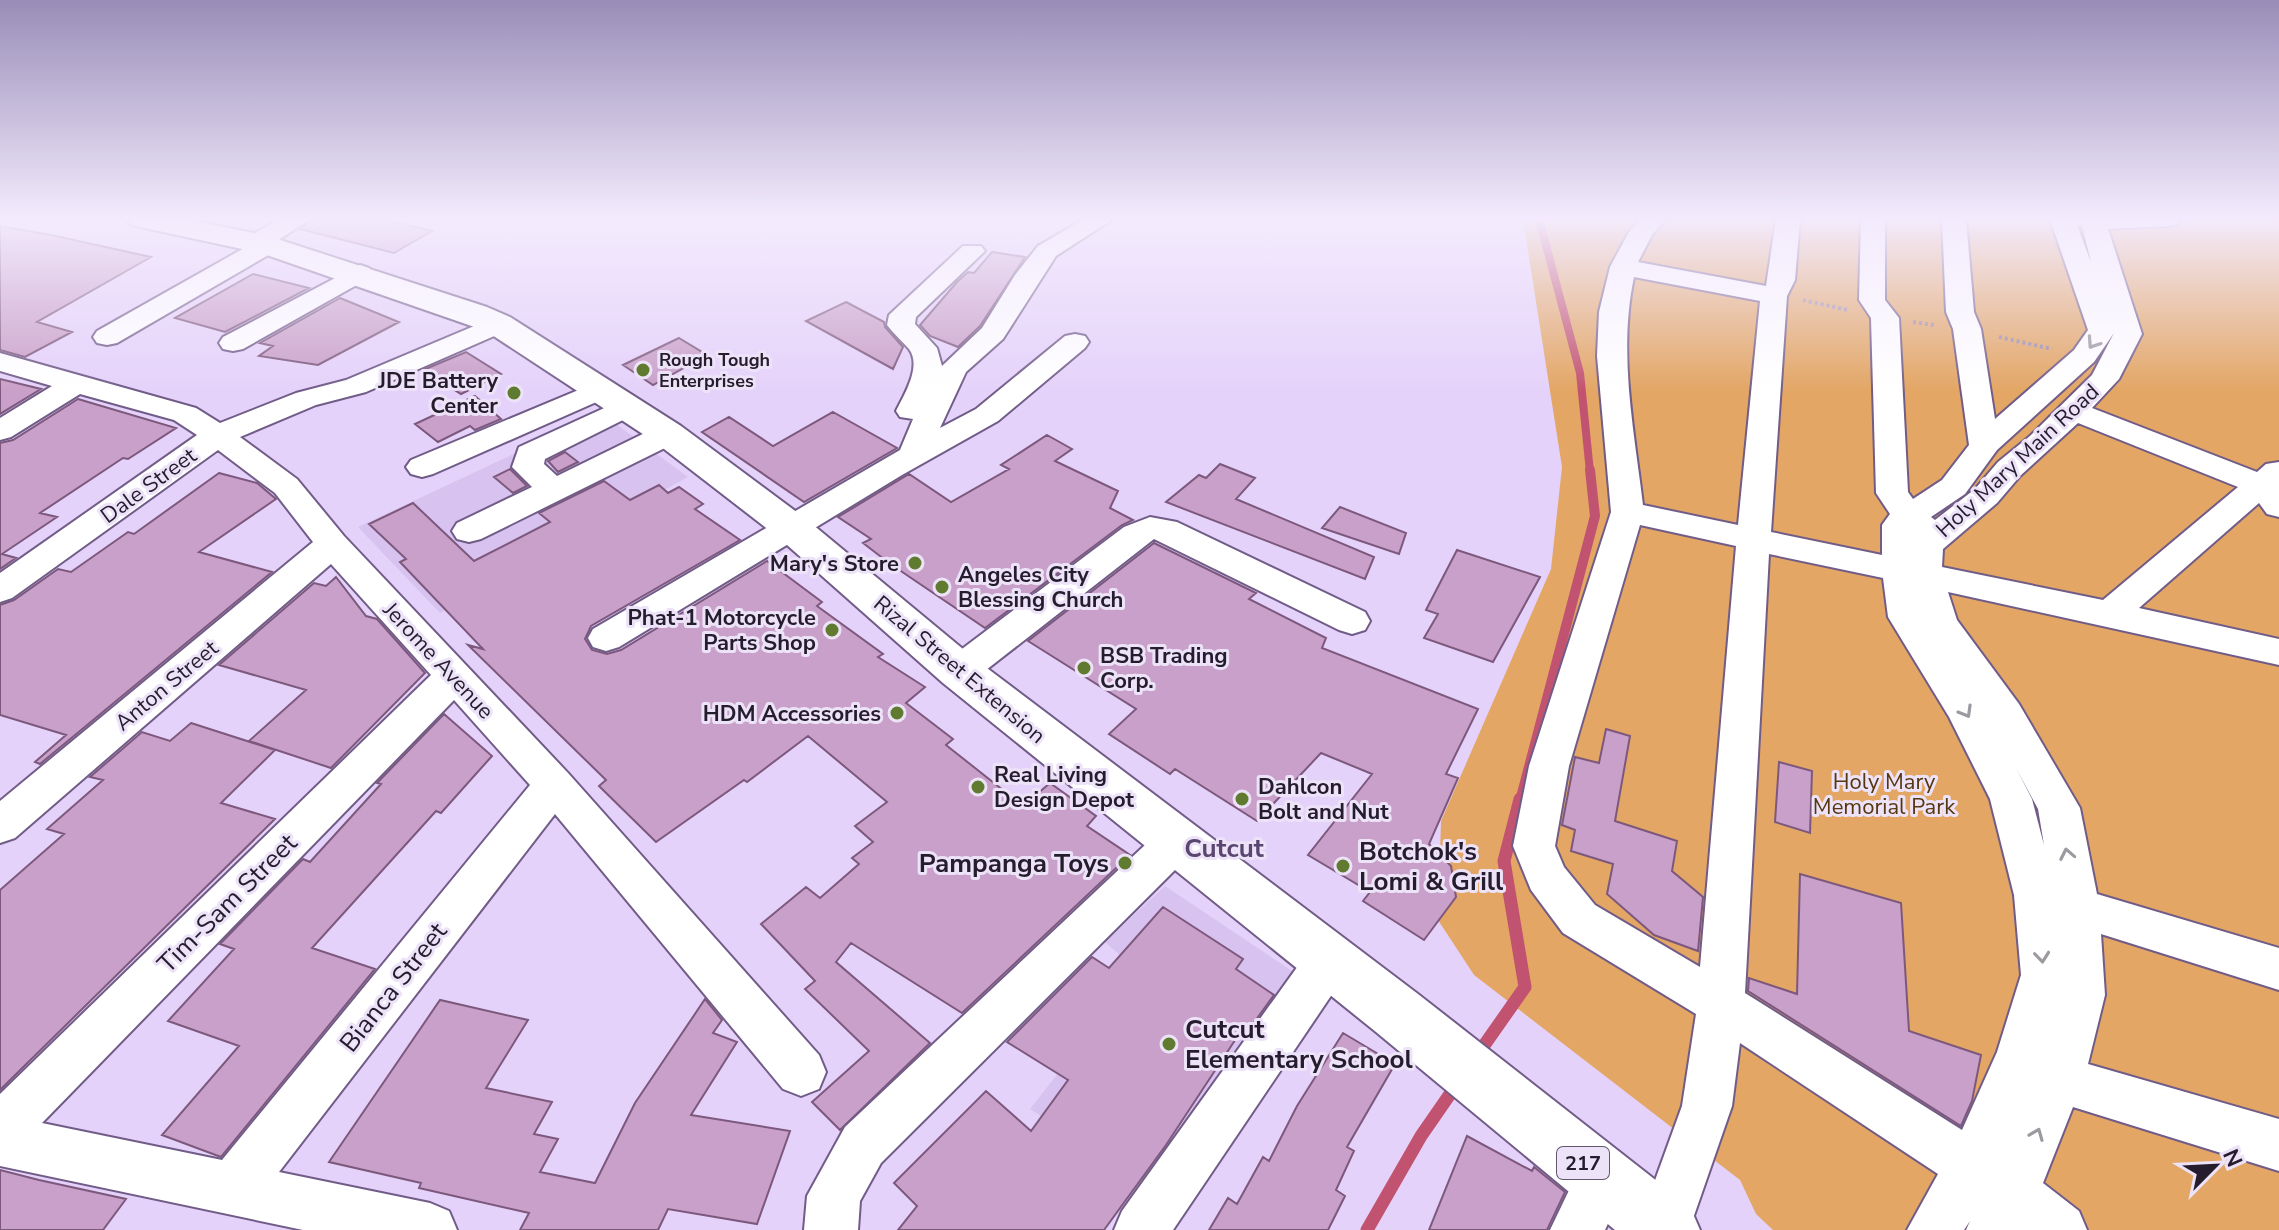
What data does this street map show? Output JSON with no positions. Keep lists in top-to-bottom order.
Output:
{
  "streets": {
    "main road": ["Rizal Street Extension", "217"],
    "street": [
      "Holy Mary Main Road",
      "Dale Street",
      "Jerome Avenue",
      "Anton Street",
      "Tim-Sam Street",
      "Bianca Street"
    ]
  },
  "crossings": [
    ["Dale Street", "Jerome Avenue"],
    ["Dale Street", "Rizal Street Extension"],
    ["Jerome Avenue", "Anton Street"],
    ["Jerome Avenue", "Tim-Sam Street"],
    ["Jerome Avenue", "Bianca Street"]
  ],
  "districts": ["Cutcut"],
  "parks": ["Holy Mary Memorial Park"],
  "places": [
    "Rough Tough Enterprises",
    "JDE Battery Center",
    "Mary's Store",
    "Angeles City Blessing Church",
    "Phat-1 Motorcycle Parts Shop",
    "BSB Trading Corp.",
    "HDM Accessories",
    "Real Living Design Depot",
    "Dahlcon Bolt and Nut",
    "Pampanga Toys",
    "Botchok's Lomi & Grill",
    "Cutcut Elementary School"
  ],
  "north": "top right"
}
